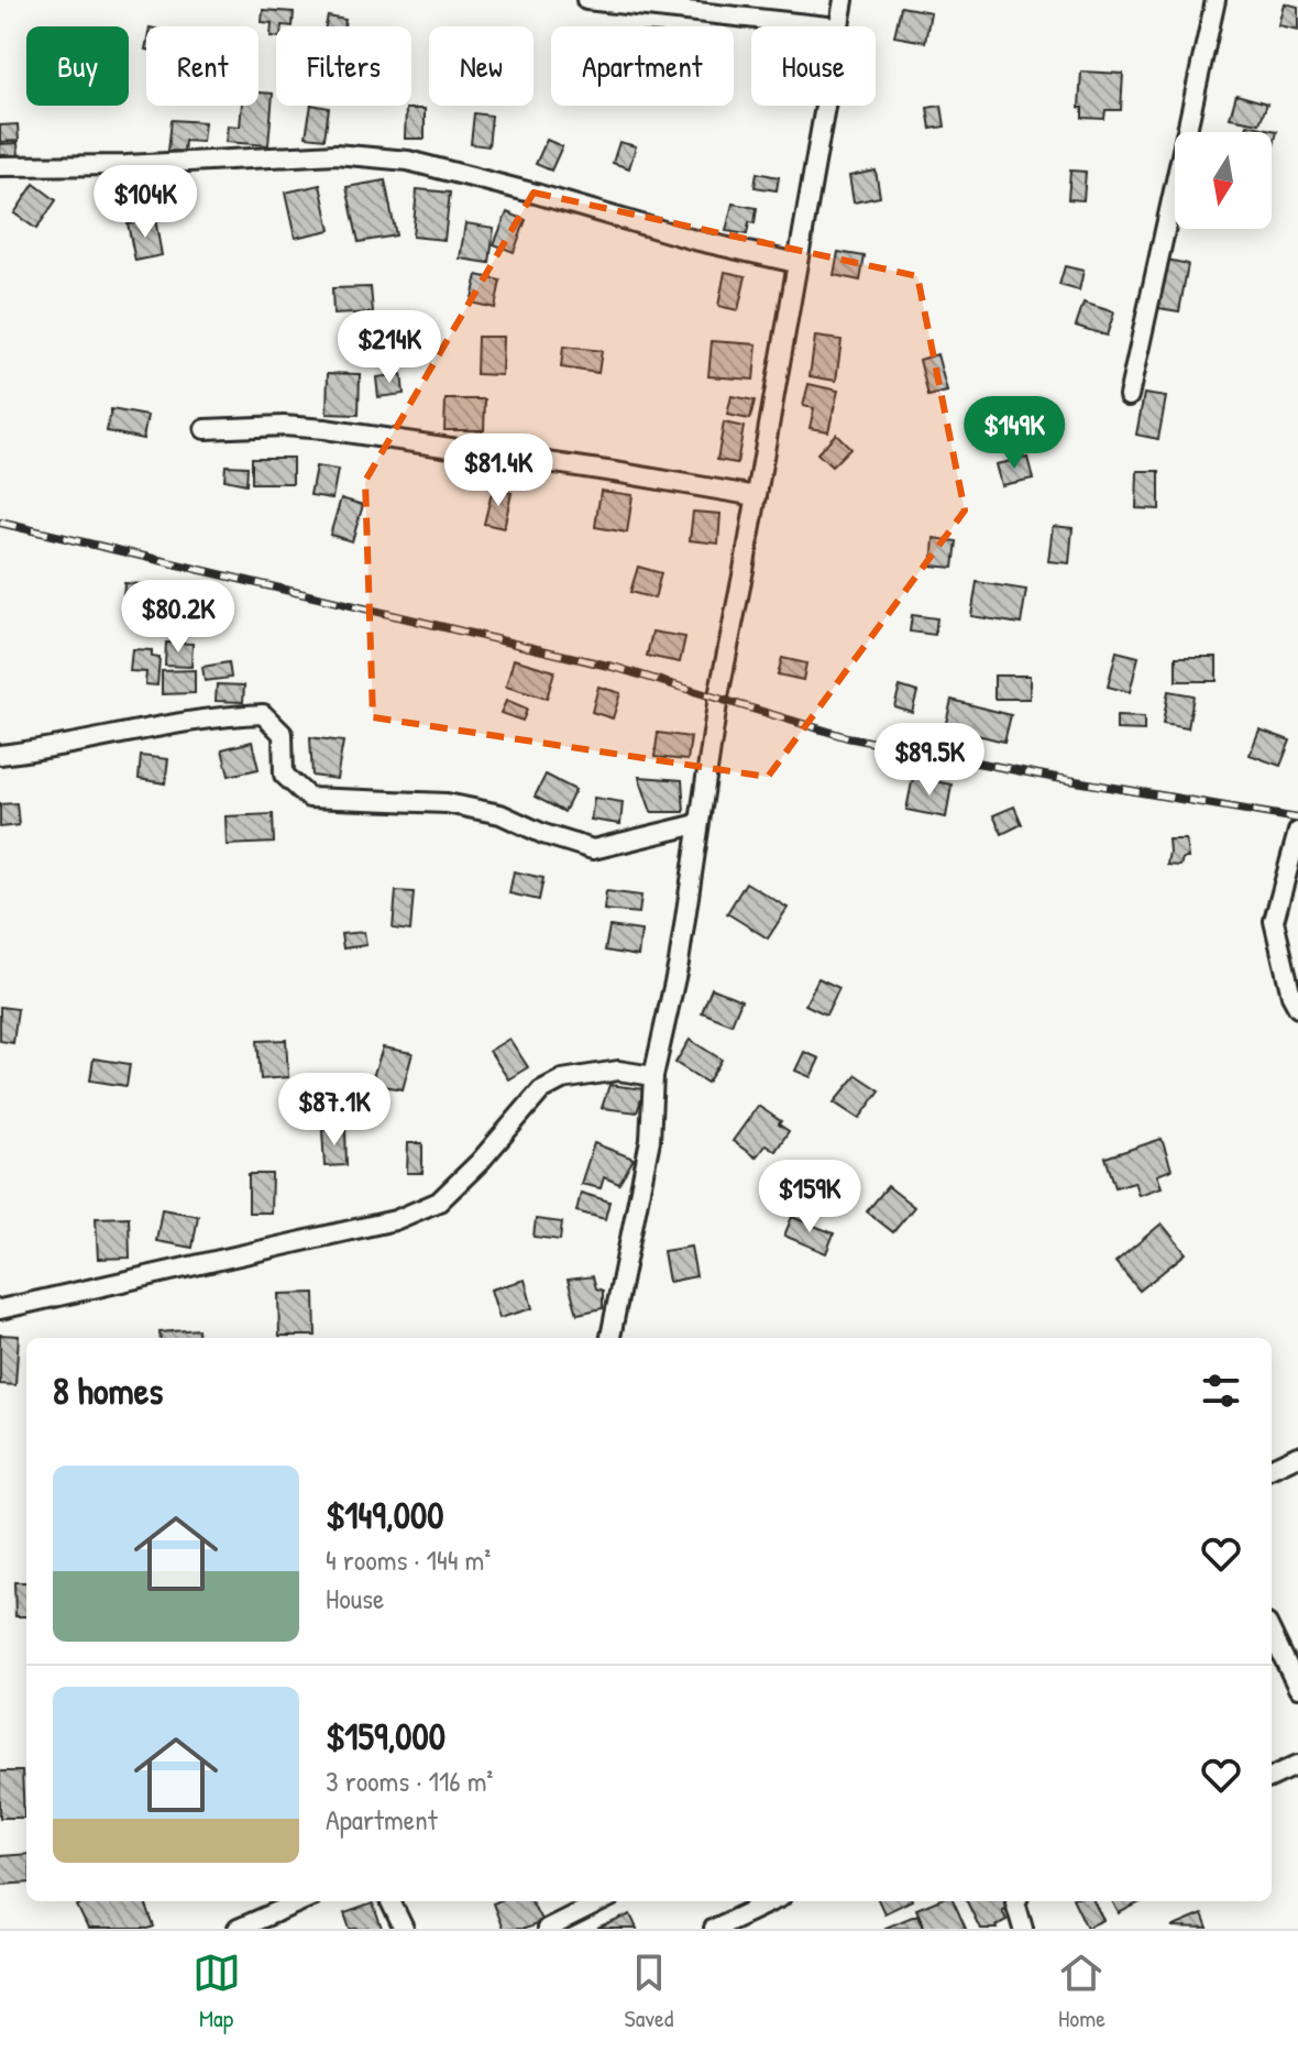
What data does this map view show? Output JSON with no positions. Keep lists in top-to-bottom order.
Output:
{
  "north": "bottom",
  "page": {
    "chip": [
      "Buy",
      "Rent",
      "Filters",
      "New",
      "Apartment",
      "House"
    ],
    "price": [
      "$104K",
      "$214K",
      "$149K",
      "$81.4K",
      "$80.2K",
      "$89.5K",
      "$87.1K",
      "$159K"
    ],
    "heading": "8 homes",
    "list": [
      {
        "name": "$149,000",
        "note": "4 rooms · 144 m² · House"
      },
      {
        "name": "$159,000",
        "note": "3 rooms · 116 m² · Apartment"
      }
    ],
    "tabs": ["Map", "Saved", "Home"]
  }
}
